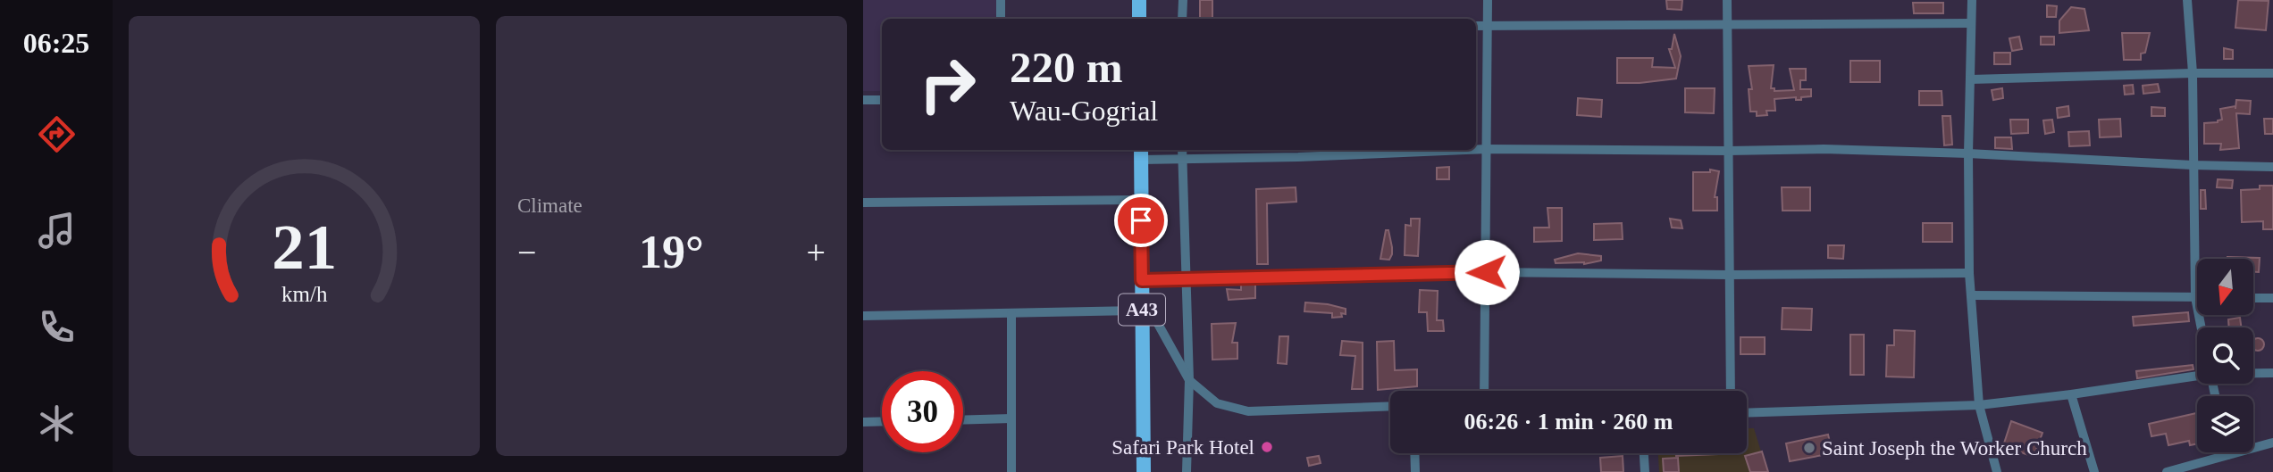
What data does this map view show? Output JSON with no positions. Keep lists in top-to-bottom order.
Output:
{
  "streets": {
    "main road": ["A43"]
  },
  "places": ["Safari Park Hotel", "Saint Joseph the Worker Church"],
  "north": "bottom",
  "page": {
    "tabs": "06:25",
    "tile": "Climate",
    "turn": ["220 m", "Wau-Gogrial"],
    "heat": ["−", "19°", "+"],
    "limit": "30",
    "trip": "06:26 · 1 min · 260 m",
    "gauge": ["21", "km/h"]
  }
}
